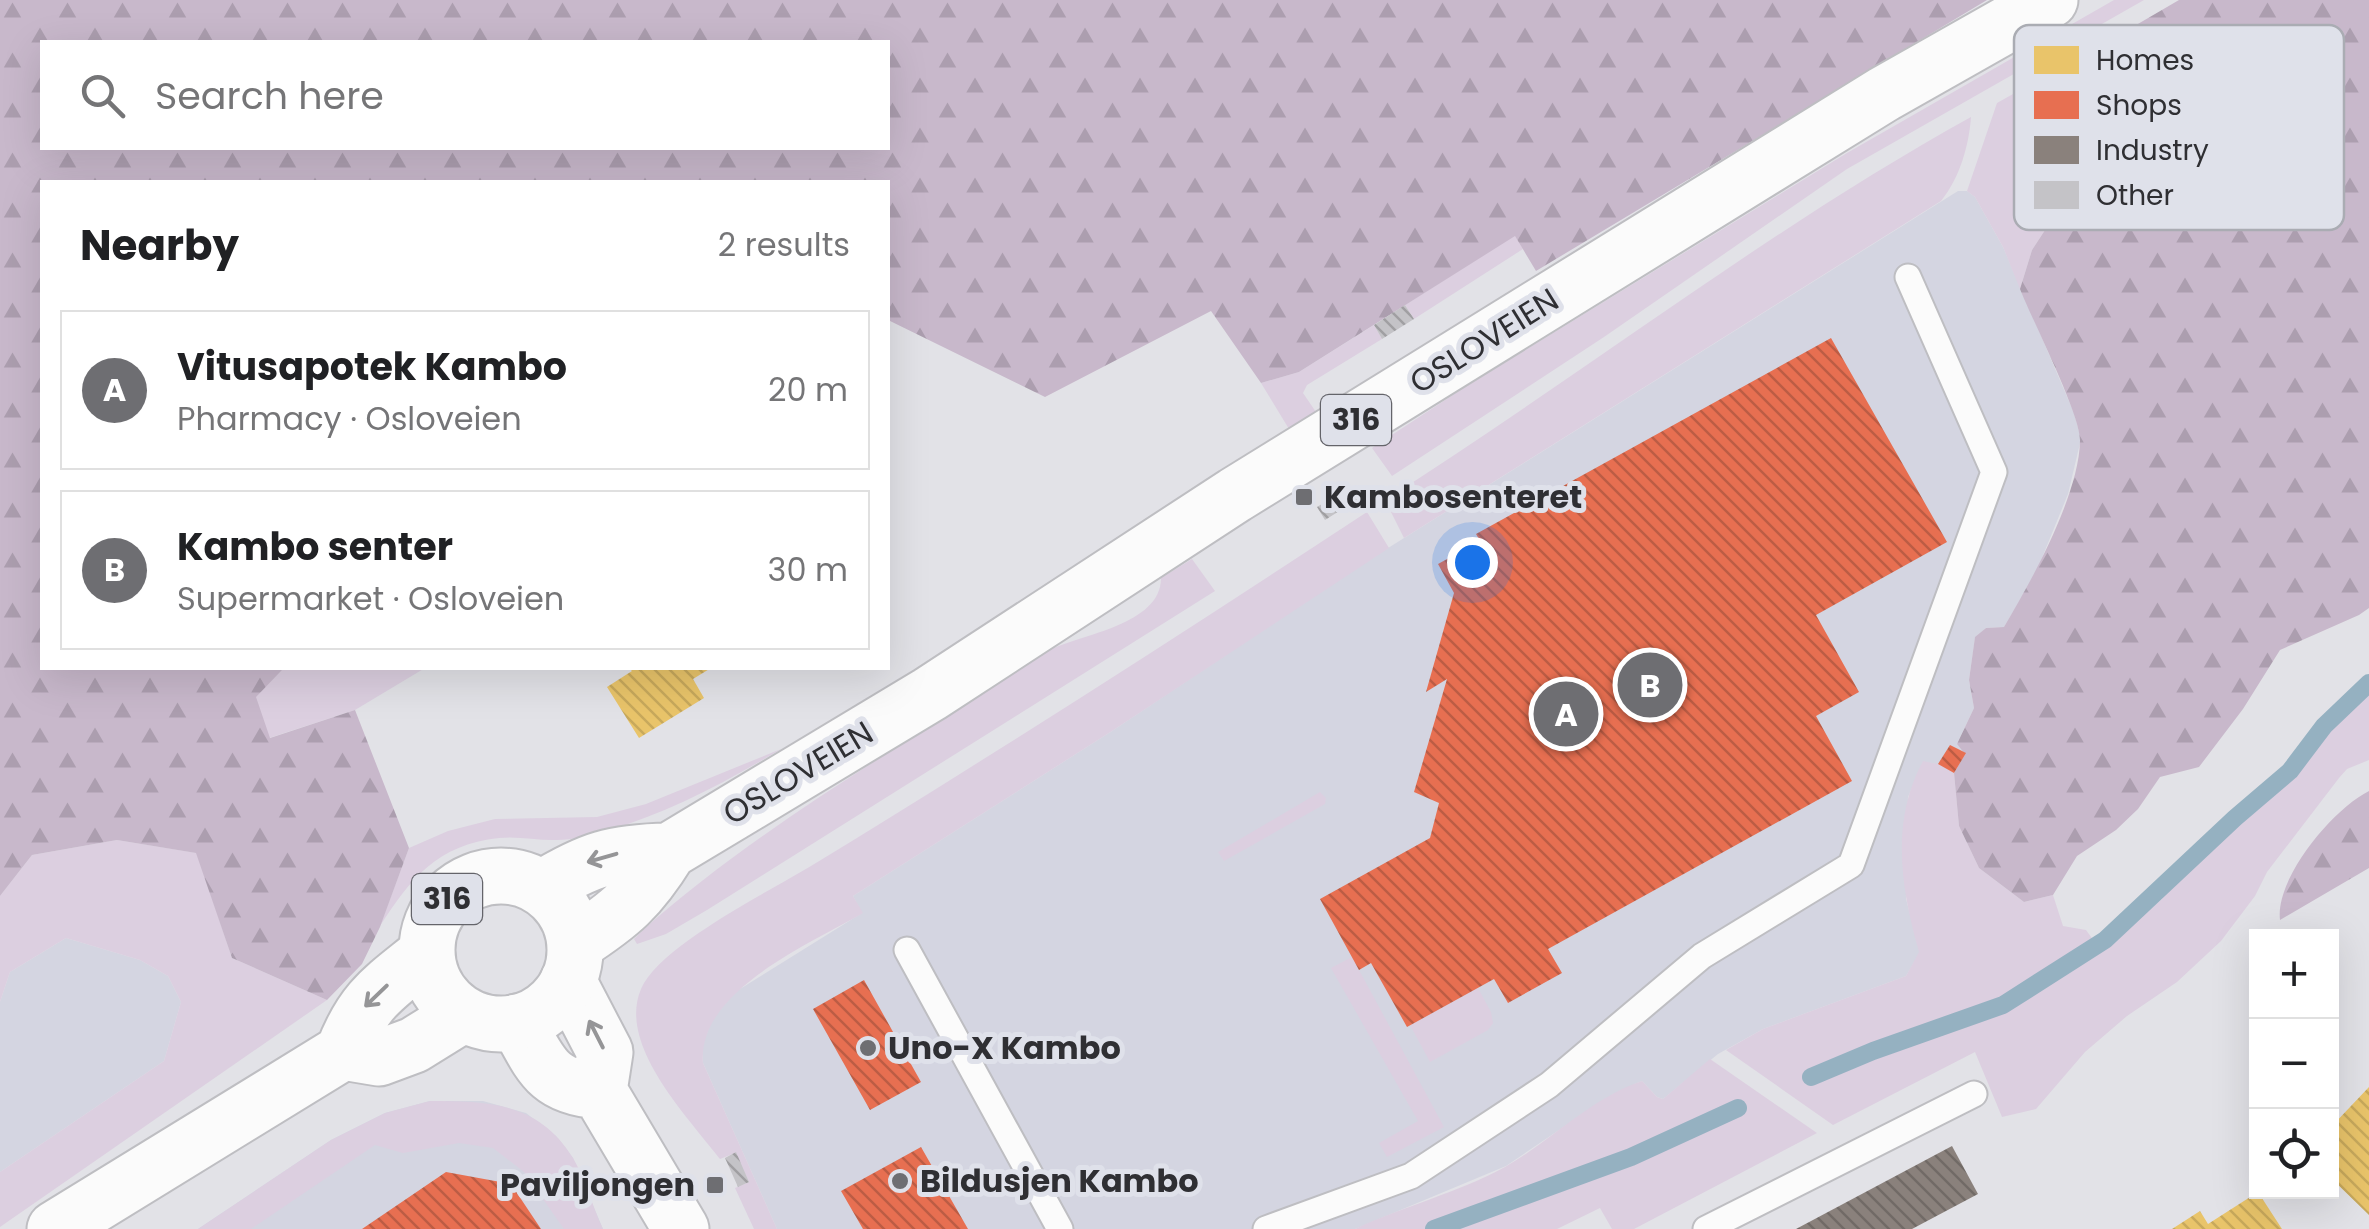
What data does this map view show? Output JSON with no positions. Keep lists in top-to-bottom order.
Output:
{
  "streets": {
    "main road": ["OSLOVEIEN", "316"]
  },
  "crossings": [
    ["OSLOVEIEN", "316"]
  ],
  "places": {
    "transit": ["Kambosenteret", "Paviljongen"],
    "other": ["Uno-X Kambo", "Bildusjen Kambo"]
  },
  "legend": [
    "Homes",
    "Shops",
    "Industry",
    "Other"
  ],
  "page": {
    "search": "Search here",
    "heading": ["Nearby", "2 results"],
    "list": [
      {
        "mark": "A",
        "name": "Vitusapotek Kambo",
        "note": "Pharmacy · Osloveien",
        "value": "20 m"
      },
      {
        "mark": "B",
        "name": "Kambo senter",
        "note": "Supermarket · Osloveien",
        "value": "30 m"
      }
    ],
    "pins": ["B", "A"],
    "map_buttons": ["+", "−"]
  }
}
